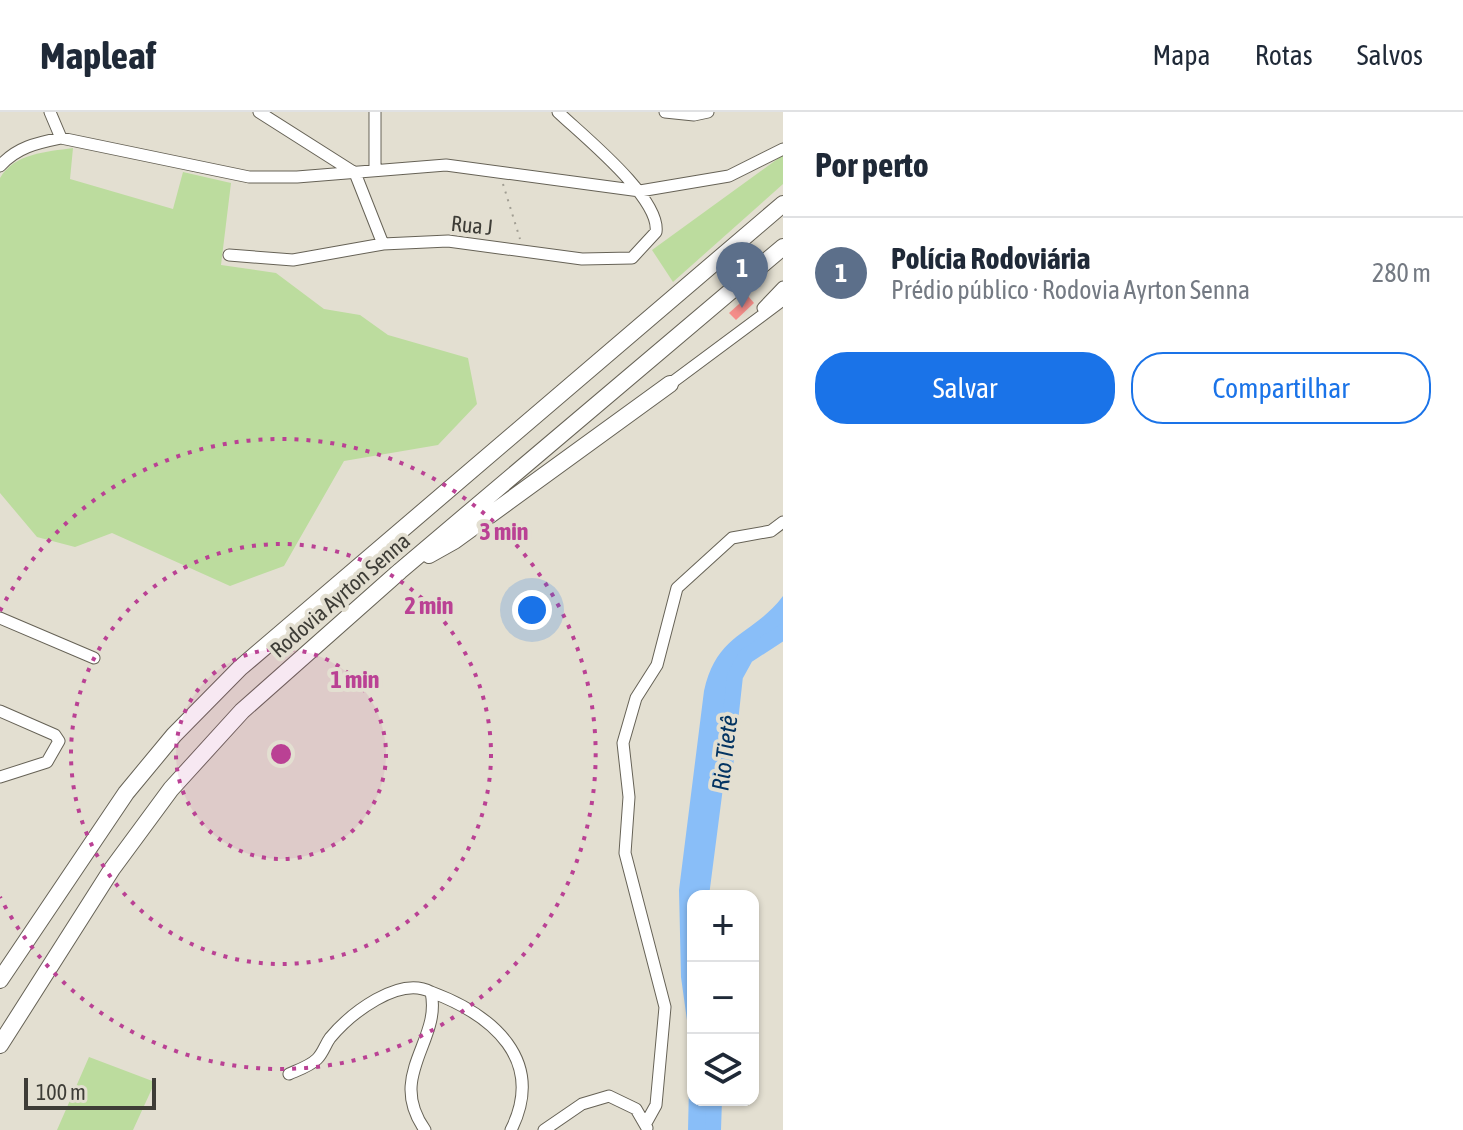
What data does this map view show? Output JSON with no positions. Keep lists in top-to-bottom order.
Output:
{
  "streets": {
    "highway": ["Rodovia Ayrton Senna"],
    "street": ["Rua J"]
  },
  "water": ["Rio Tietê"],
  "scale_bar": "100 m",
  "page": {
    "header": "Mapleaf",
    "nav": ["Mapa", "Rotas", "Salvos"],
    "heading": "Por perto",
    "list": [
      {
        "mark": "1",
        "name": "Polícia Rodoviária",
        "note": "Prédio público · Rodovia Ayrton Senna",
        "value": "280 m"
      }
    ],
    "pins": "1",
    "buttons": ["Salvar", "Compartilhar"],
    "map_buttons": ["+", "−"],
    "scale": "100 m"
  },
  "rings": ["3 min", "2 min", "1 min"]
}
